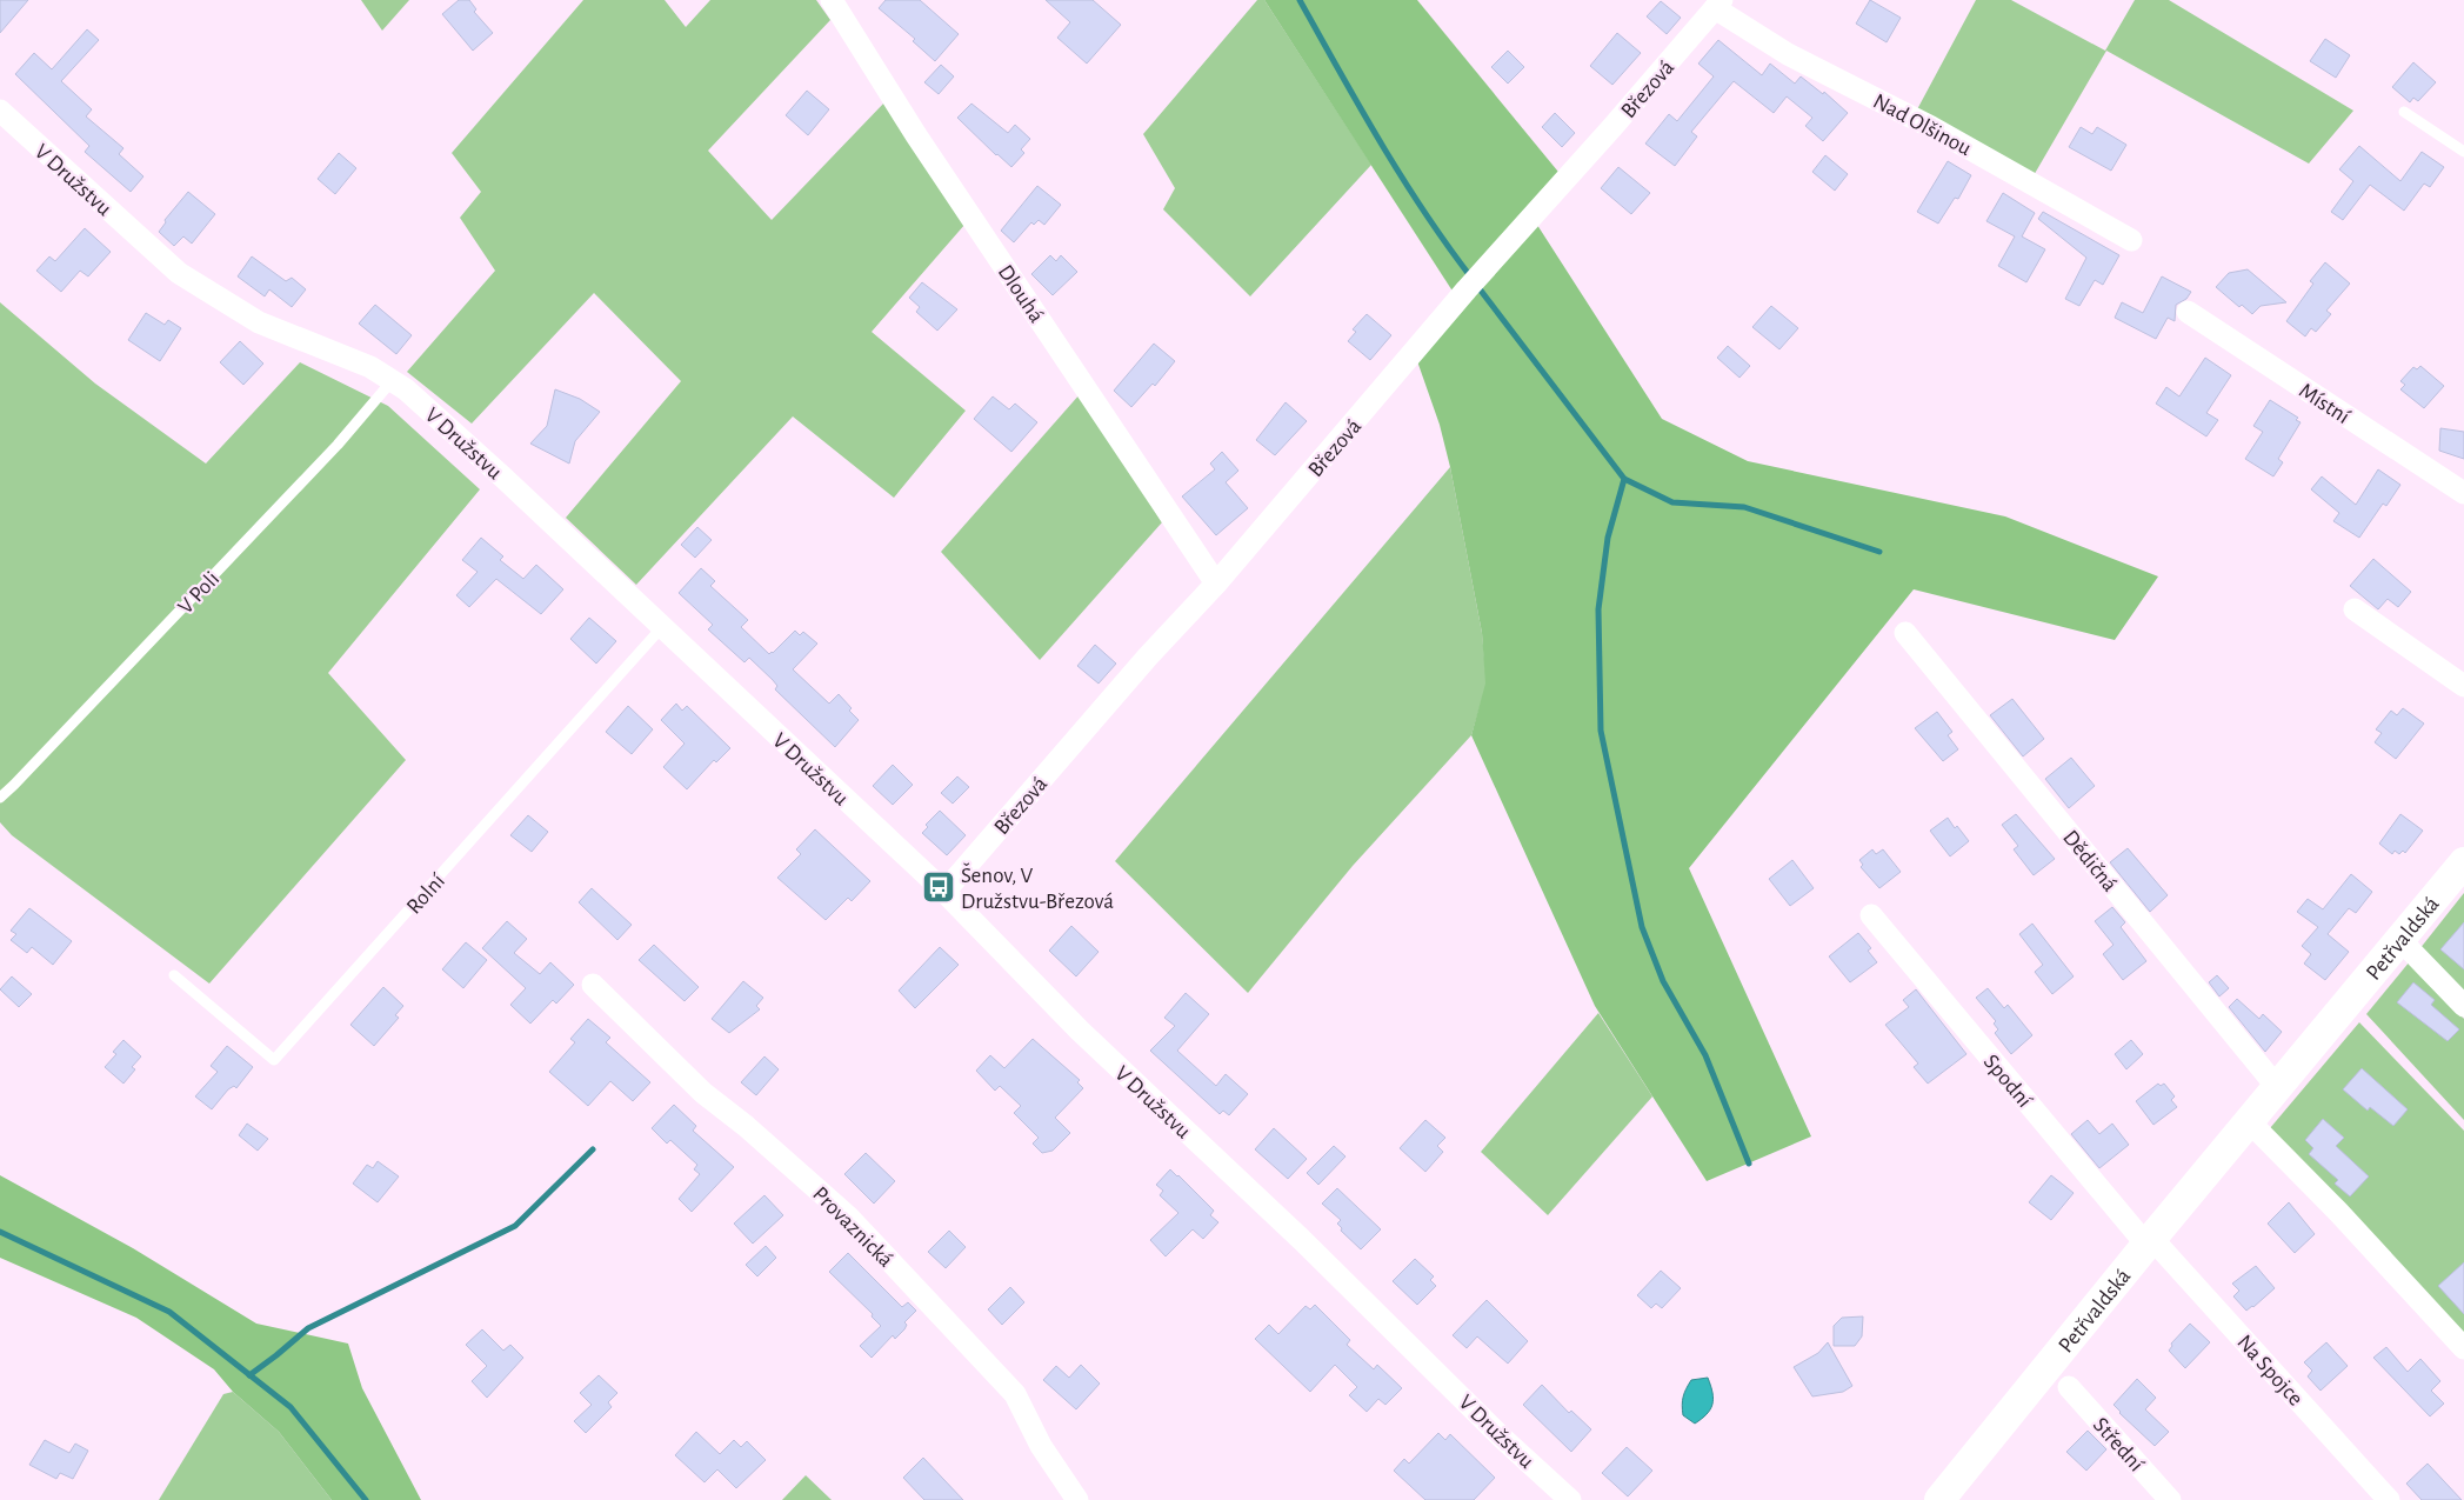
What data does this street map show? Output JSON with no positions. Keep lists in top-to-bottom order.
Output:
{
  "streets": {
    "main road": ["Petřvaldská"],
    "street": [
      "Březová",
      "Nad Olšinou",
      "V Družstvu",
      "Dlouhá",
      "Místní",
      "Dědičná",
      "Spodní",
      "Provaznická",
      "Na Spojce",
      "Střední"
    ],
    "lane": ["V Poli", "Rolní"]
  },
  "crossings": [
    ["Březová", "Nad Olšinou"],
    ["Březová", "V Družstvu"],
    ["Březová", "Dlouhá"],
    ["V Družstvu", "V Poli"],
    ["V Družstvu", "Rolní"],
    ["Dědičná", "Petřvaldská"],
    ["Petřvaldská", "Spodní"],
    ["Petřvaldská", "Na Spojce"],
    ["Spodní", "Na Spojce"]
  ],
  "places": {
    "bus stop": ["Šenov, V Družstvu-Březová"]
  }
}
